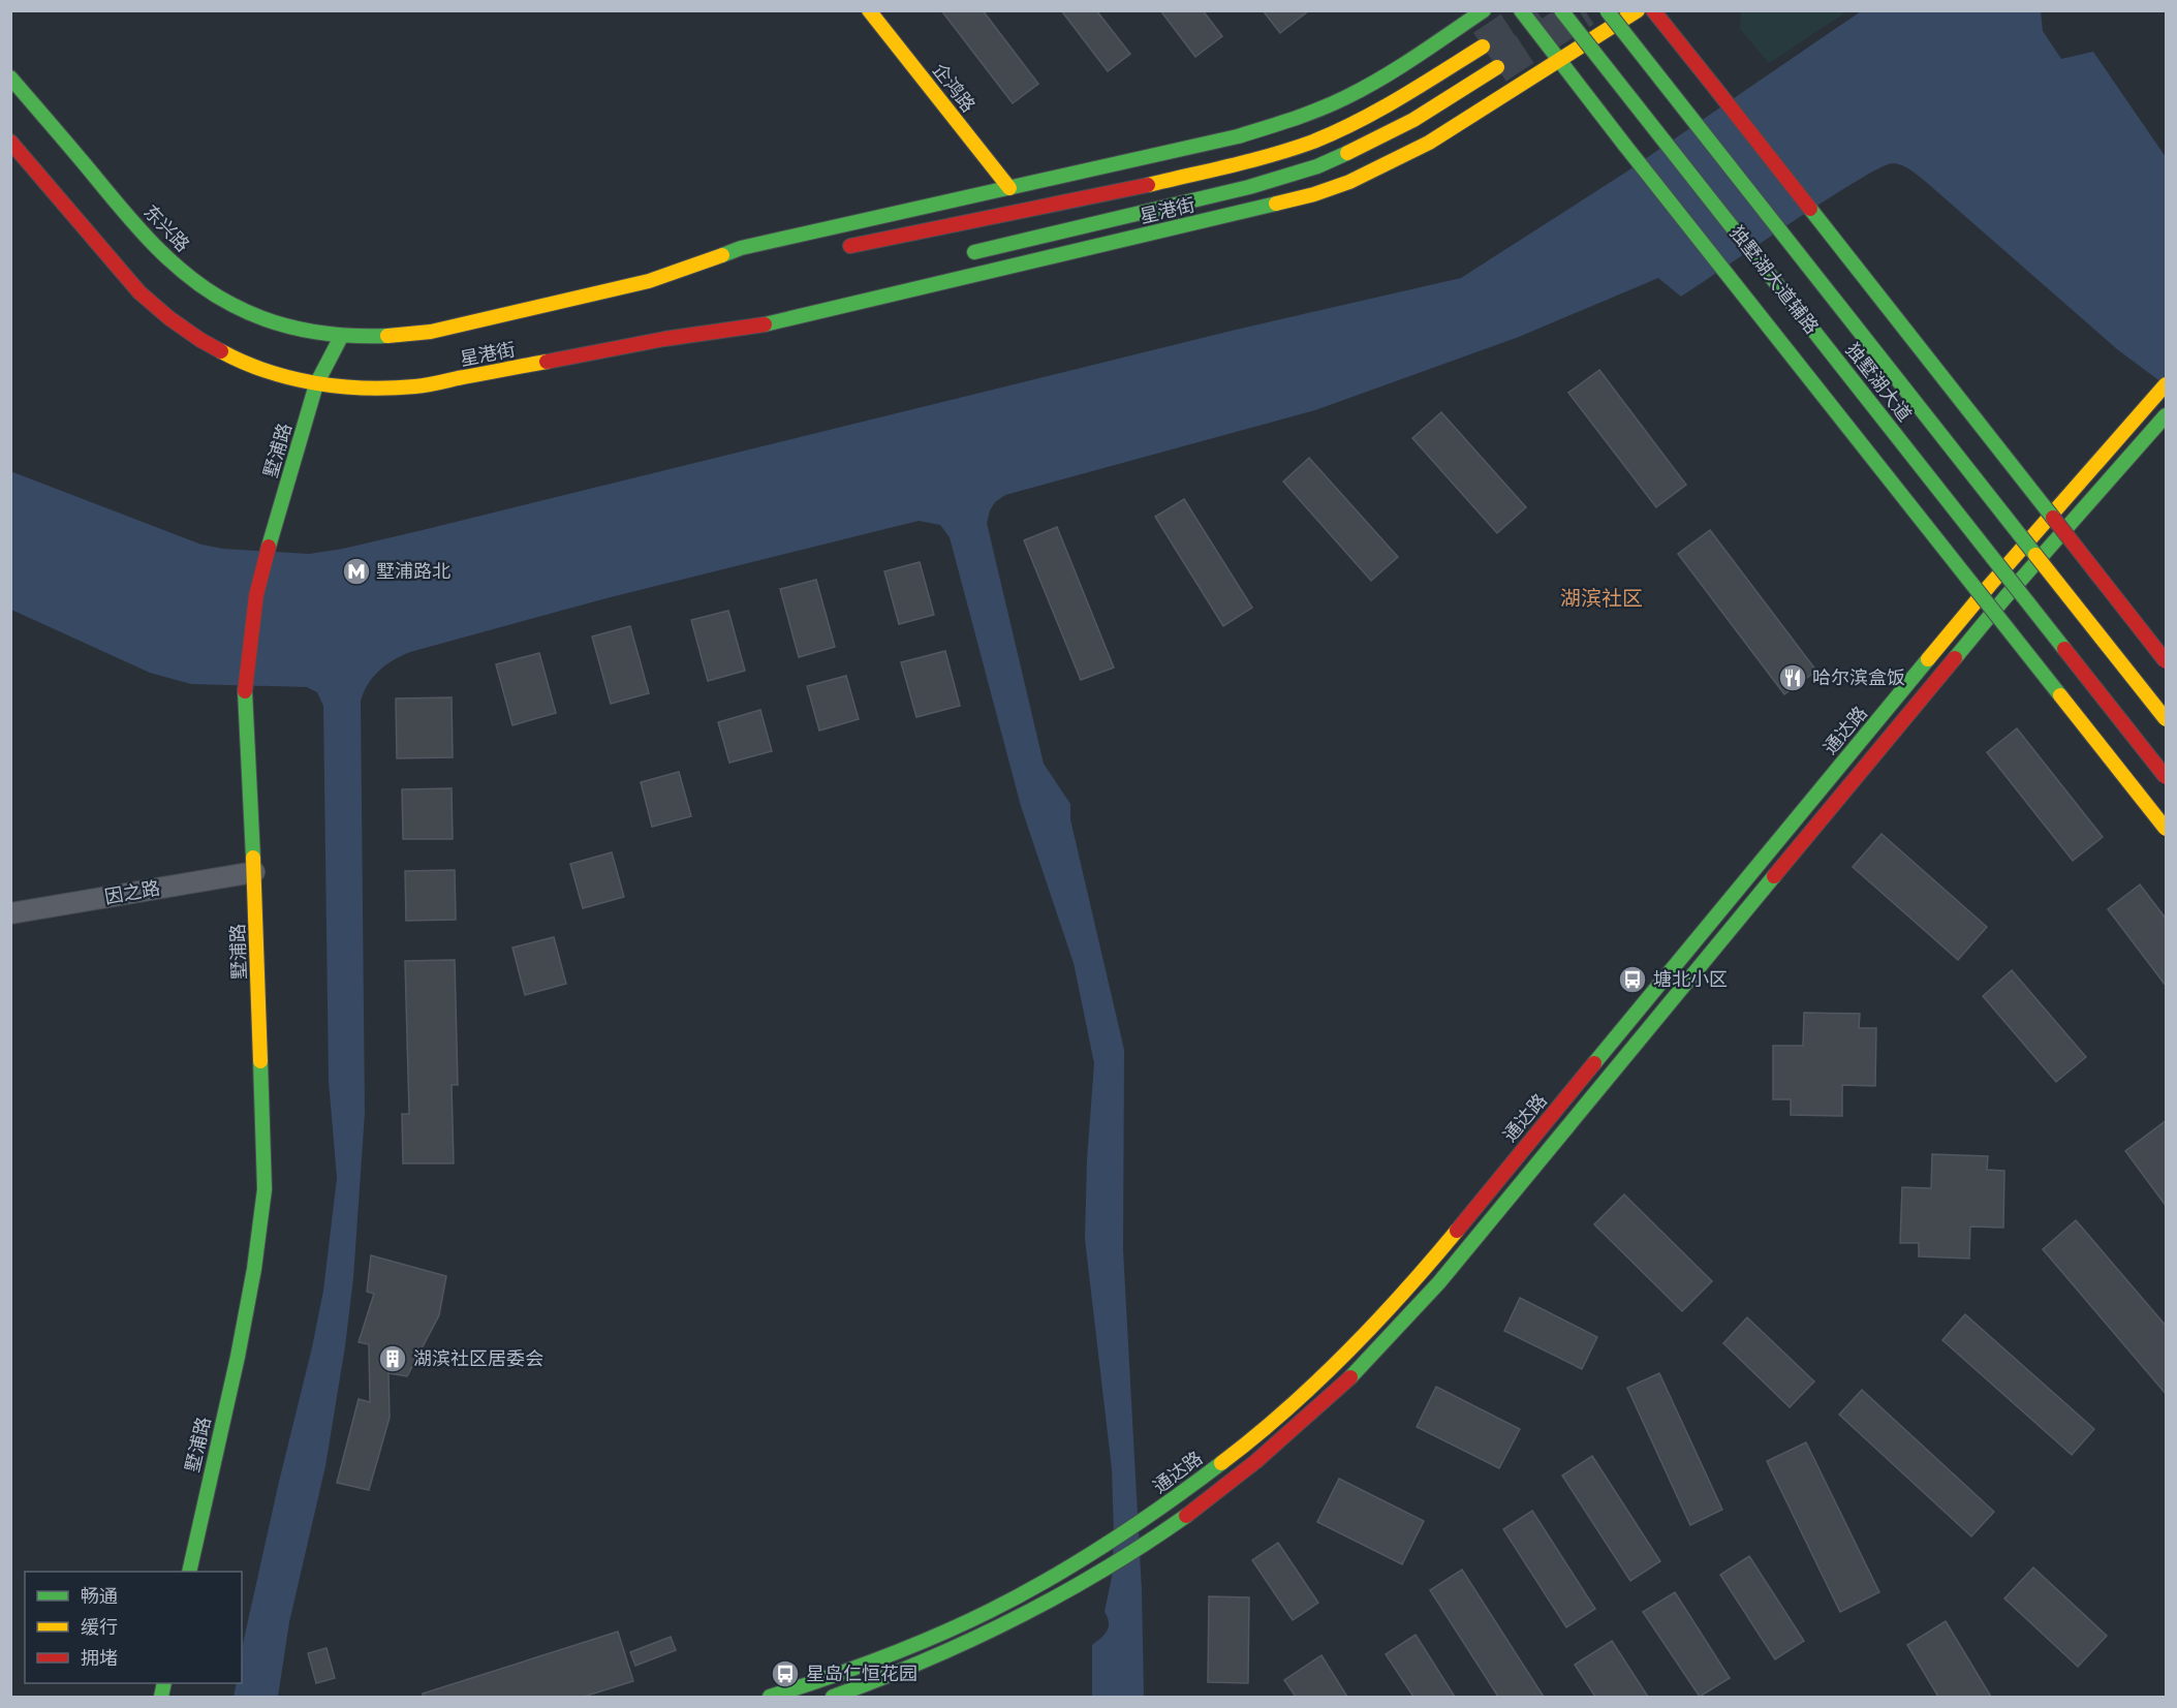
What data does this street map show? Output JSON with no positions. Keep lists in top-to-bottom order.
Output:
{
  "streets": {
    "main road": [
      "企鸿路",
      "星港街",
      "东兴路",
      "独墅湖大道",
      "墅浦路",
      "通达路"
    ],
    "street": ["因之路"]
  },
  "crossings": [
    ["企鸿路", "星港街"],
    ["星港街", "东兴路"],
    ["星港街", "墅浦路"],
    ["东兴路", "墅浦路"],
    ["墅浦路", "因之路"]
  ],
  "districts": ["湖滨社区"],
  "places": {
    "metro station": ["墅浦路北"],
    "restaurant": ["哈尔滨盒饭"],
    "bus stop": ["塘北小区", "星岛仁恒花园"],
    "building": ["湖滨社区居委会"]
  },
  "legend": ["畅通", "缓行", "拥堵"]
}
